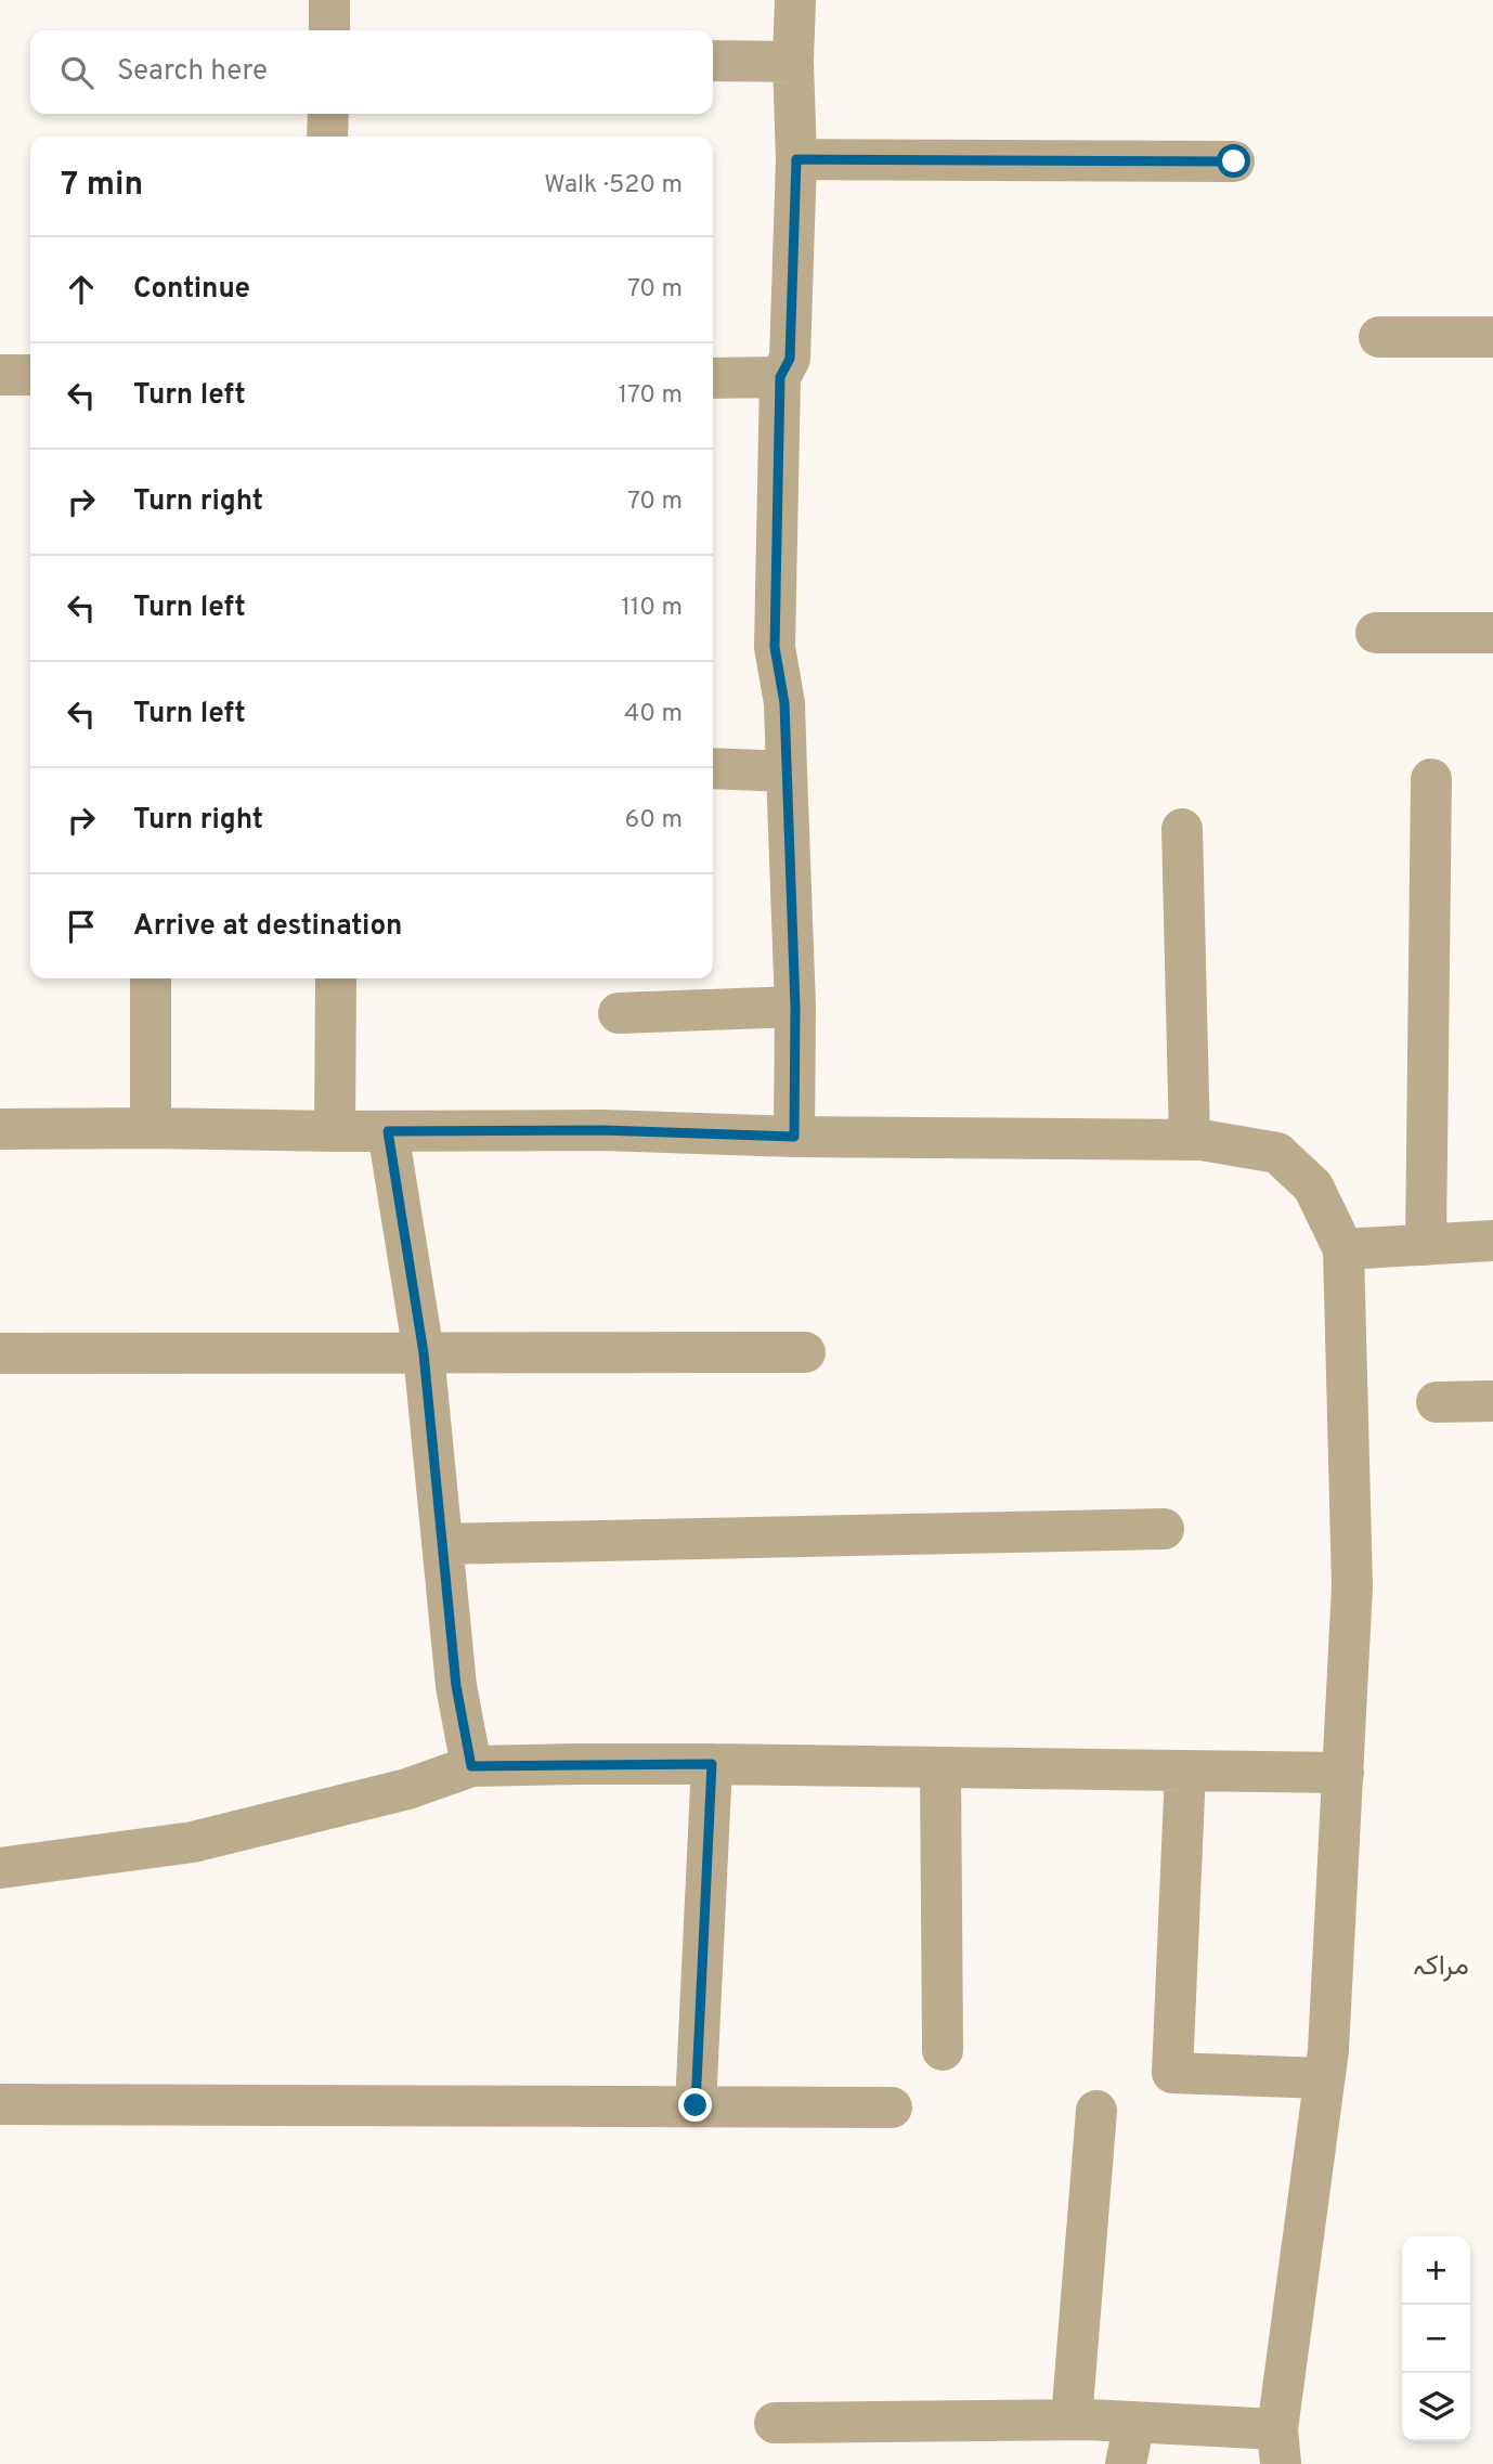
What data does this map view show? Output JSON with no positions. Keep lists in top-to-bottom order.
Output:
{
  "districts": ["مراکہ"],
  "page": {
    "search": "Search here",
    "heading": ["7 min", "Walk · 520 m"],
    "list": [
      ["Continue", "70 m"],
      ["Turn left", "170 m"],
      ["Turn right", "70 m"],
      ["Turn left", "110 m"],
      ["Turn left", "40 m"],
      ["Turn right", "60 m"],
      "Arrive at destination"
    ],
    "map_buttons": ["+", "−"]
  }
}
